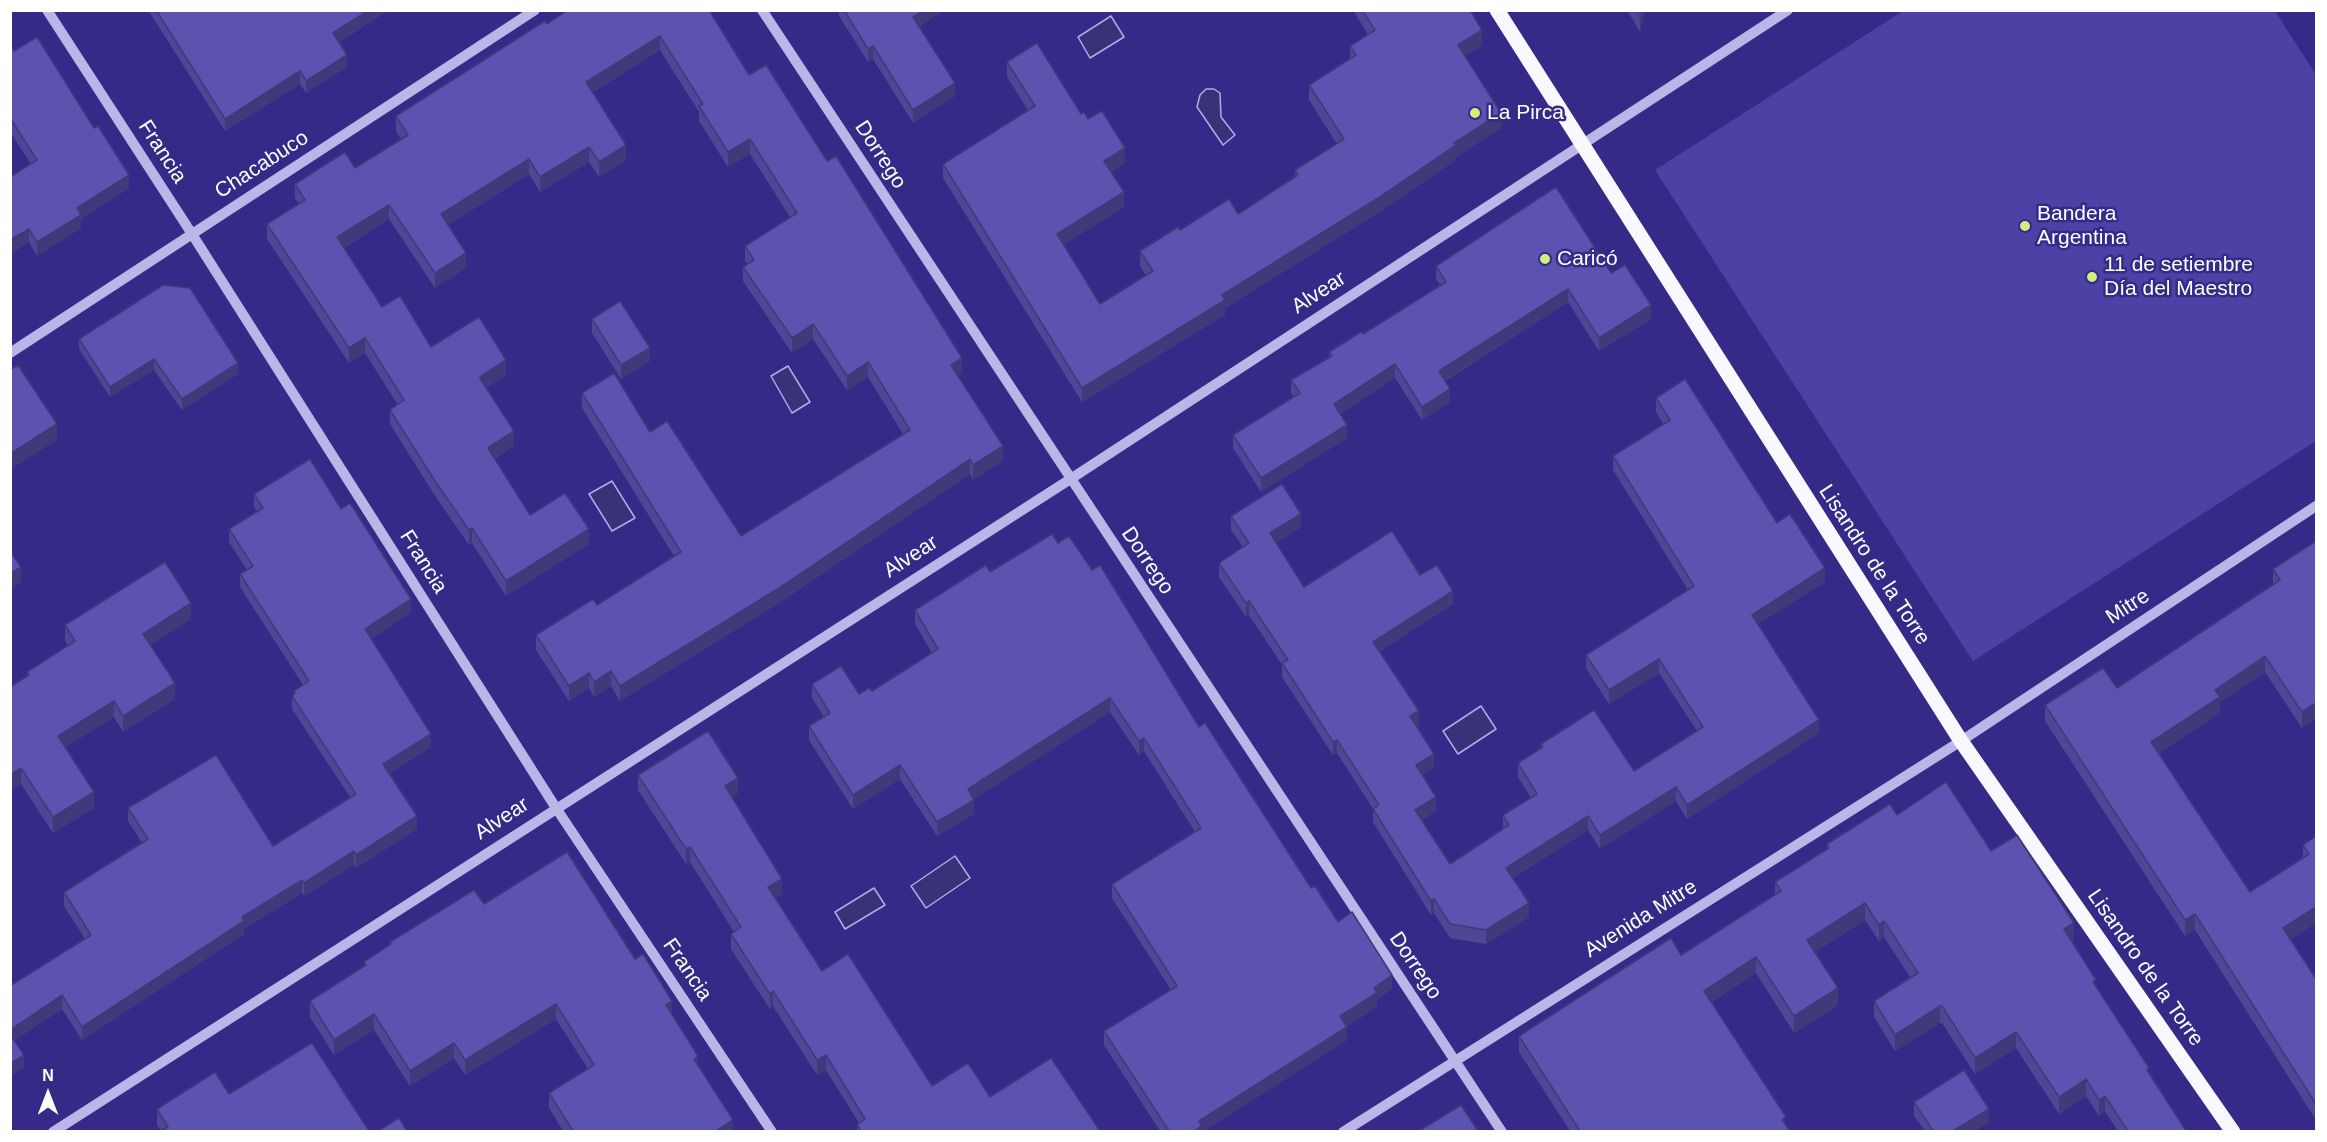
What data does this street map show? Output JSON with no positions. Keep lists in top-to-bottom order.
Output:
{
  "streets": {
    "main road": ["Lisandro de la Torre"],
    "street": [
      "Francia",
      "Dorrego",
      "Chacabuco",
      "Alvear",
      "Mitre",
      "Avenida Mitre"
    ]
  },
  "crossings": [
    ["Francia", "Chacabuco"],
    ["Francia", "Alvear"],
    ["Dorrego", "Alvear"],
    ["Dorrego", "Avenida Mitre"],
    ["Alvear", "Lisandro de la Torre"],
    ["Lisandro de la Torre", "Mitre"],
    ["Lisandro de la Torre", "Avenida Mitre"],
    ["Mitre", "Avenida Mitre"]
  ],
  "places": [
    "La Pirca",
    "Bandera Argentina",
    "Caricó",
    "11 de setiembre Día del Maestro"
  ],
  "north": "top"
}
